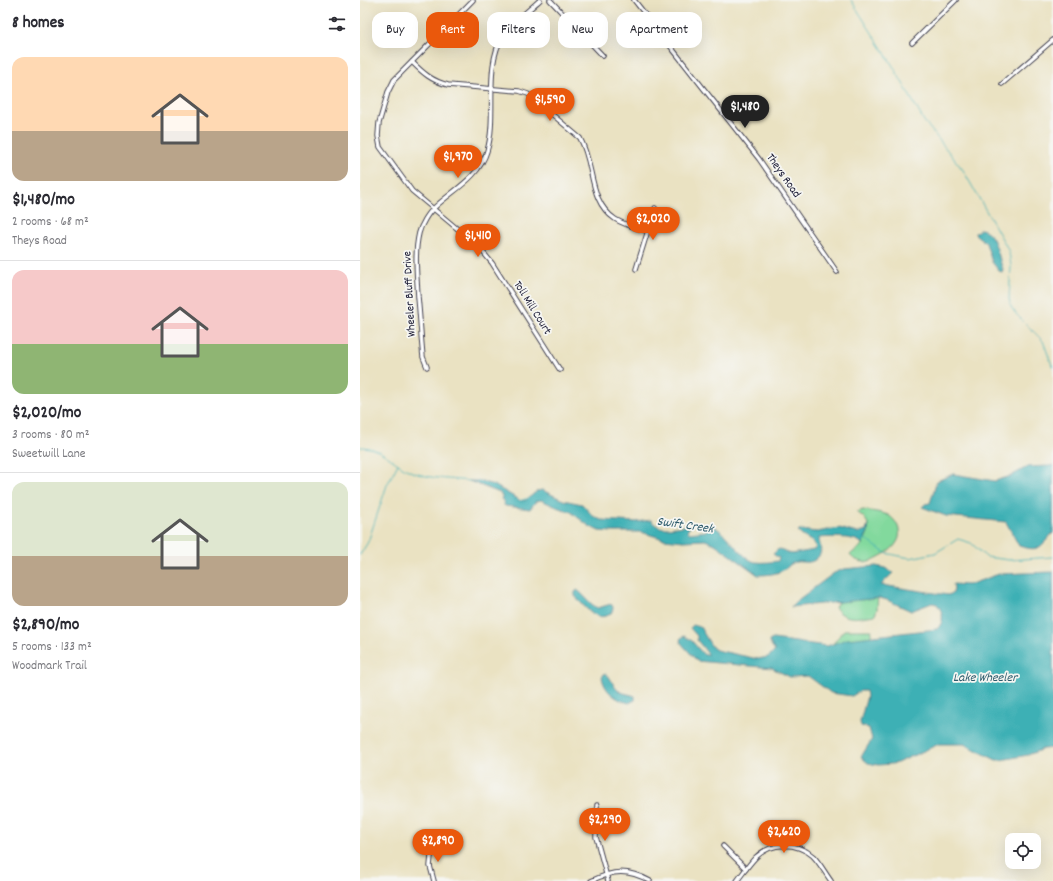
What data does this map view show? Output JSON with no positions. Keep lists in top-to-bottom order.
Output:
{
  "streets": {
    "street": ["Theys Road", "Wheeler Bluff Drive", "Toll Mill Court"]
  },
  "crossings": [
    ["Wheeler Bluff Drive", "Toll Mill Court"]
  ],
  "water": ["Swift Creek", "Lake Wheeler"],
  "page": {
    "heading": "8 homes",
    "chip": [
      "Buy",
      "Rent",
      "Filters",
      "New",
      "Apartment"
    ],
    "list": [
      {
        "name": "$1,480/mo",
        "note": "2 rooms · 68 m² · Theys Road"
      },
      {
        "name": "$2,020/mo",
        "note": "3 rooms · 80 m² · Sweetwill Lane"
      },
      {
        "name": "$2,890/mo",
        "note": "5 rooms · 133 m² · Woodmark Trail"
      }
    ],
    "price": [
      "$1,590",
      "$1,480",
      "$1,970",
      "$2,020",
      "$1,410",
      "$2,290",
      "$2,620",
      "$2,890"
    ]
  }
}
